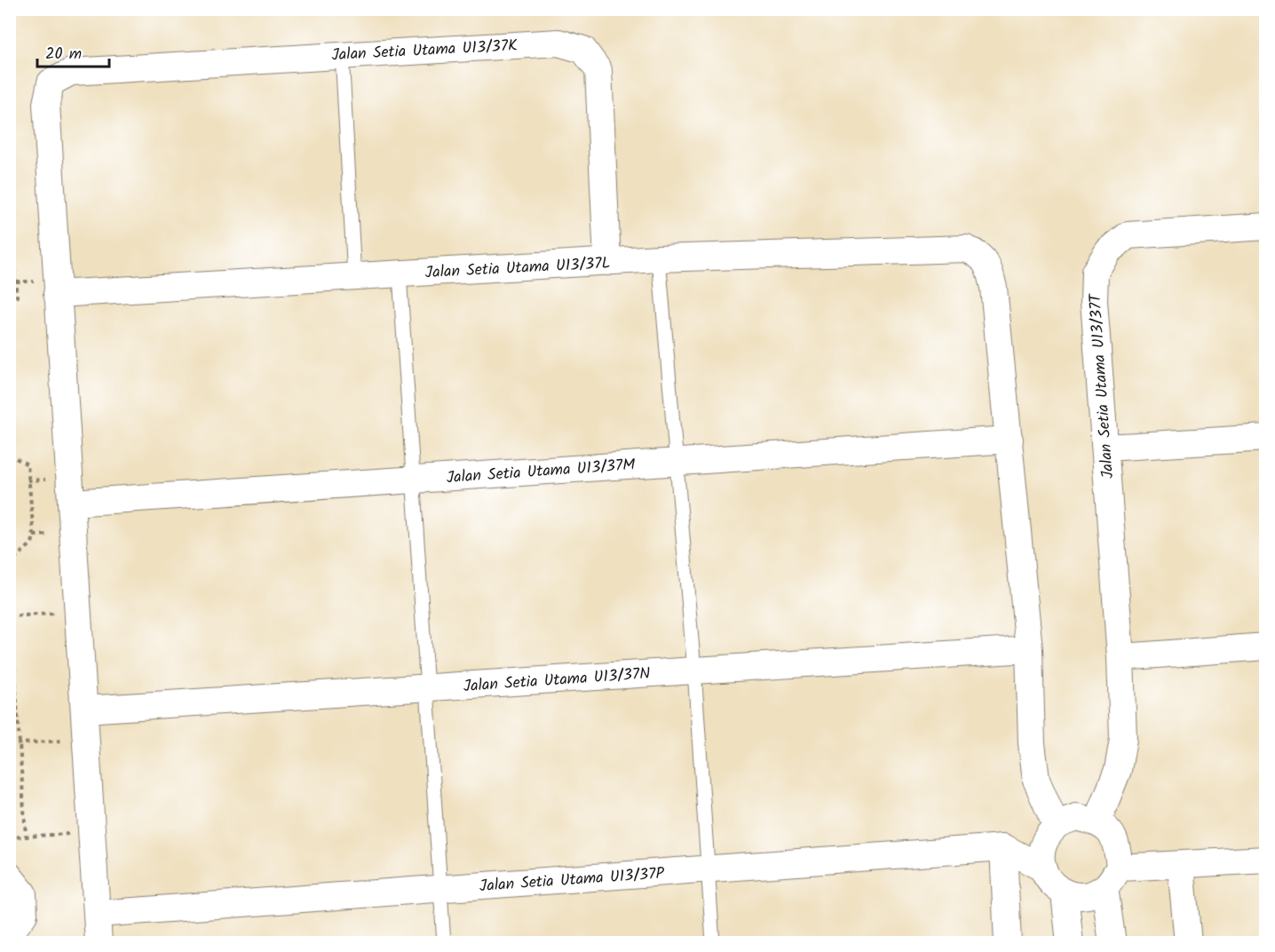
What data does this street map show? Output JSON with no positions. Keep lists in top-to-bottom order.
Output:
{
  "streets": {
    "street": [
      "Jalan Setia Utama U13/37K",
      "Jalan Setia Utama U13/37L",
      "Jalan Setia Utama U13/37T",
      "Jalan Setia Utama U13/37M",
      "Jalan Setia Utama U13/37N",
      "Jalan Setia Utama U13/37P"
    ]
  },
  "crossings": [
    ["Jalan Setia Utama U13/37K", "Jalan Setia Utama U13/37L"],
    ["Jalan Setia Utama U13/37L", "Jalan Setia Utama U13/37M"]
  ],
  "scale_bar": "20 m"
}
